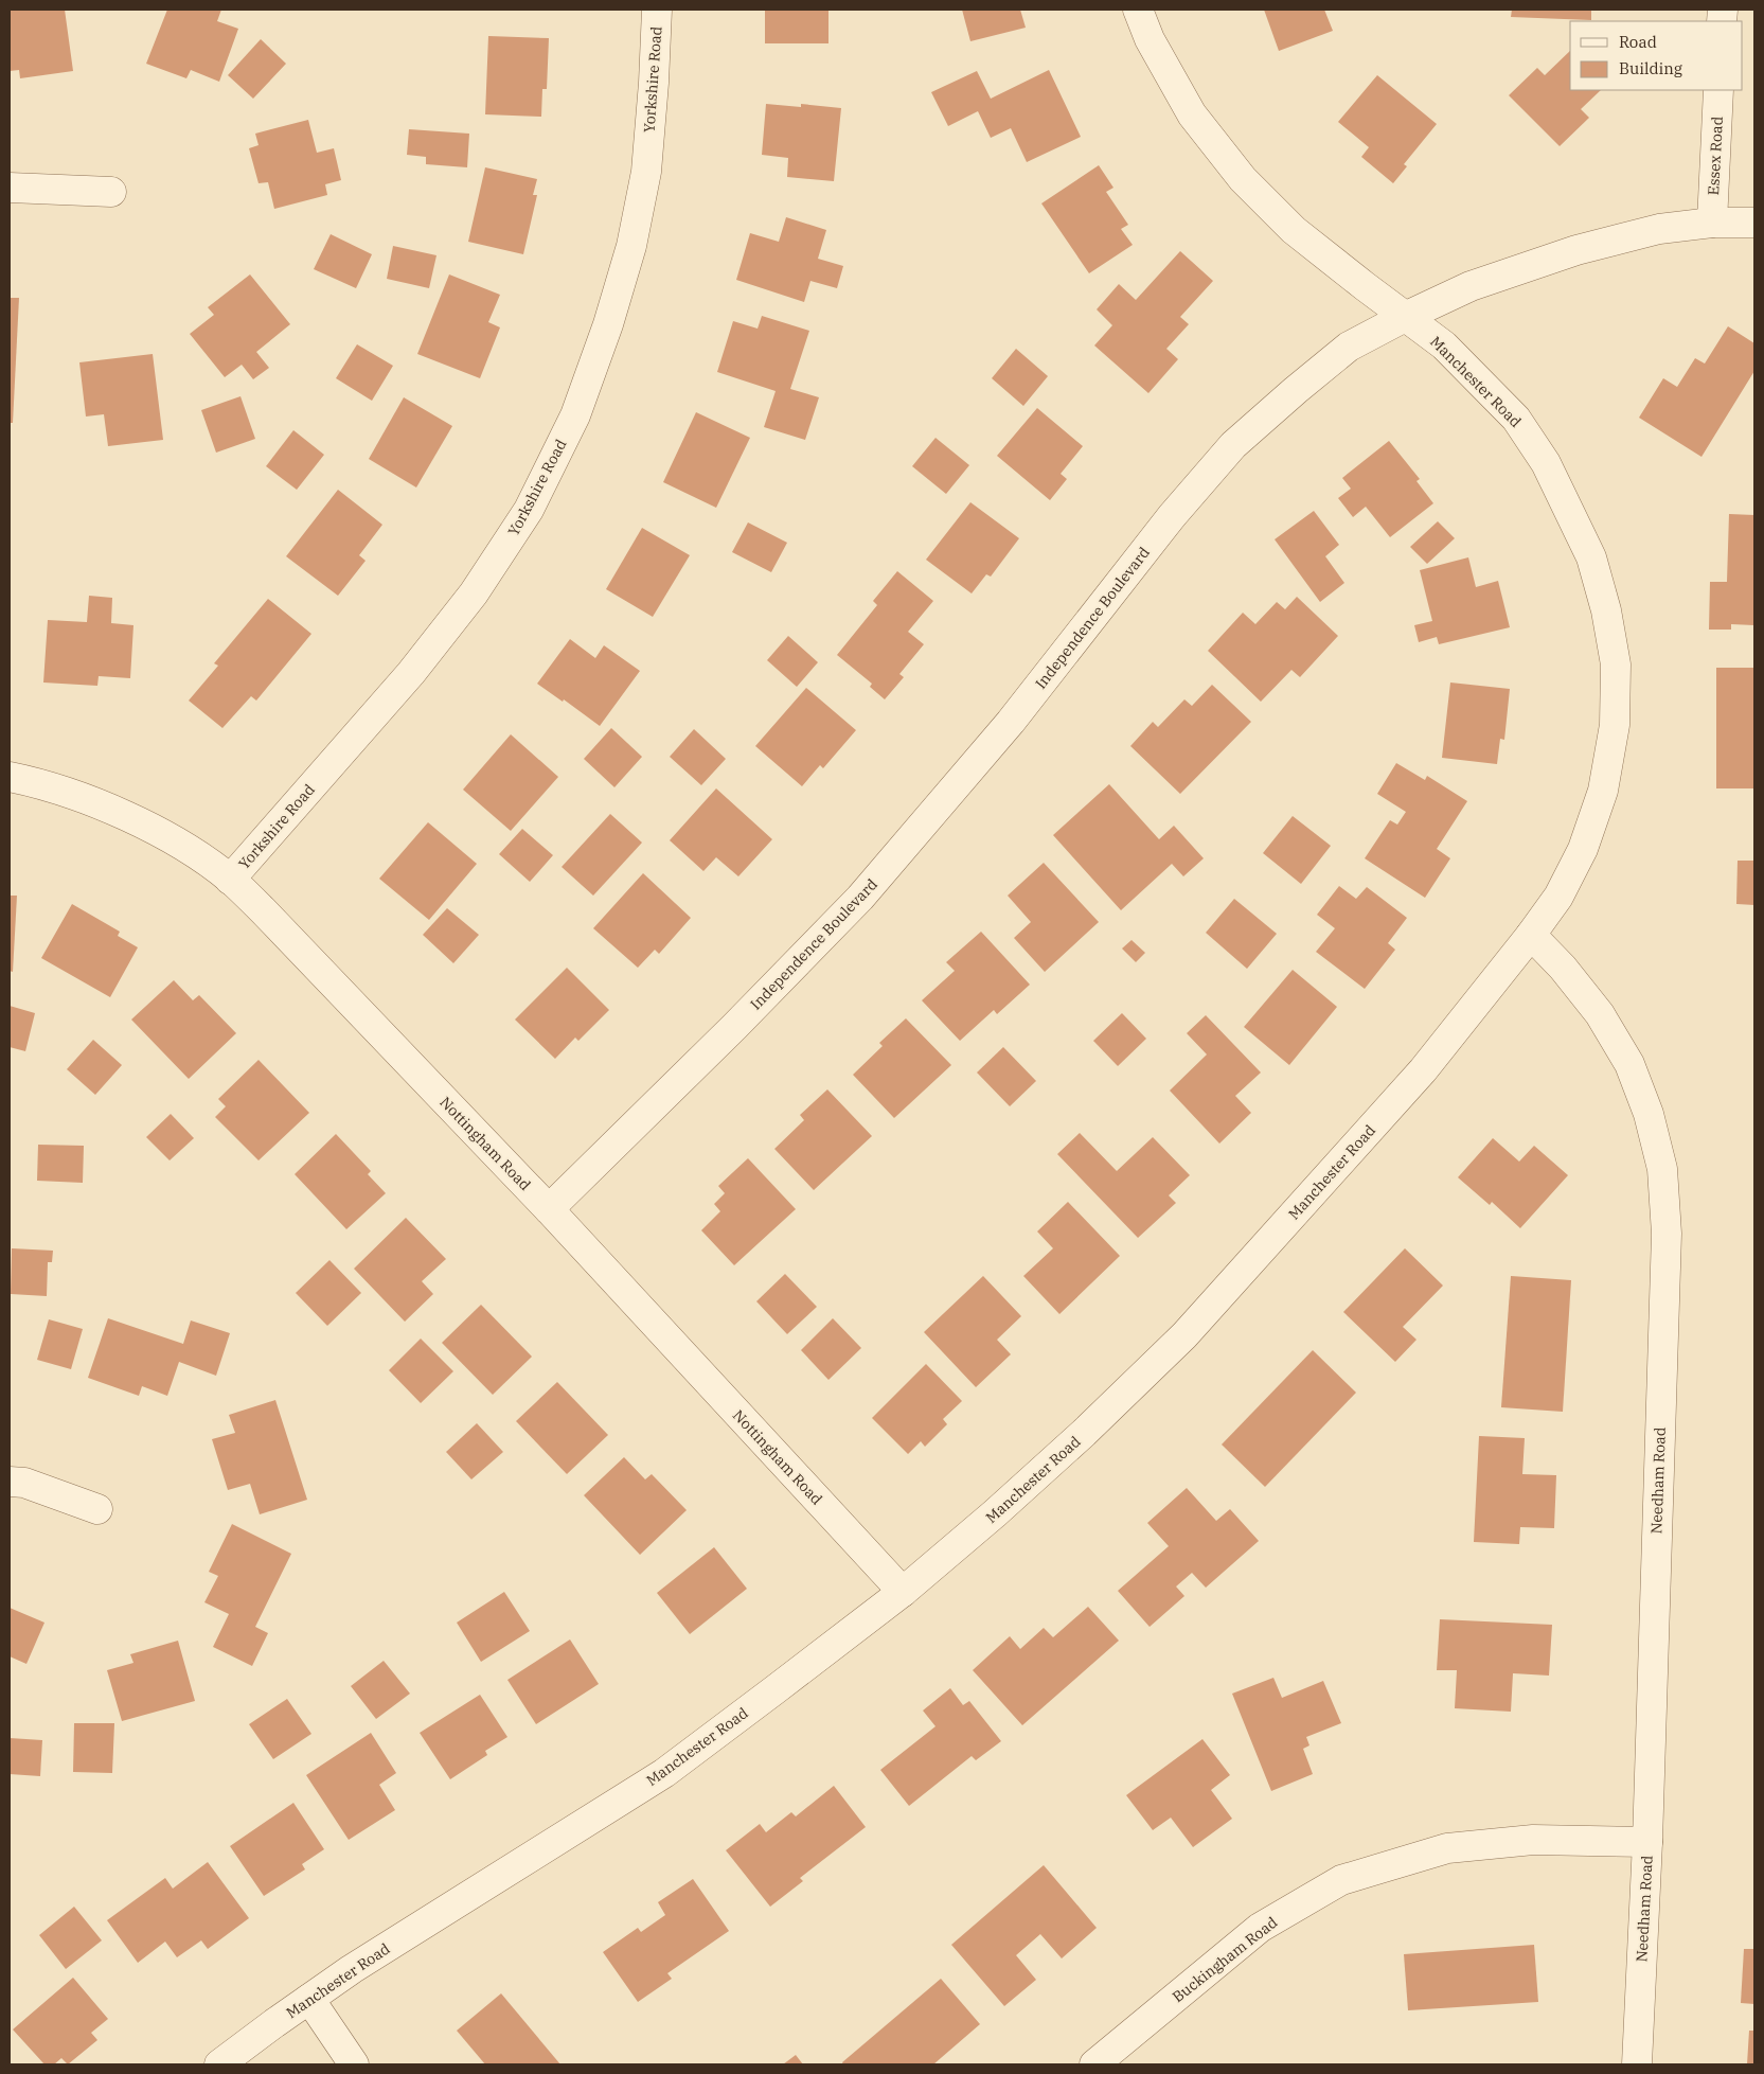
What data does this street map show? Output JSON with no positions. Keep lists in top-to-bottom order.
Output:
{
  "streets": {
    "street": [
      "Yorkshire Road",
      "Essex Road",
      "Manchester Road",
      "Independence Boulevard",
      "Nottingham Road",
      "Needham Road",
      "Buckingham Road"
    ]
  },
  "crossings": [
    ["Yorkshire Road", "Nottingham Road"],
    ["Essex Road", "Independence Boulevard"],
    ["Manchester Road", "Independence Boulevard"],
    ["Manchester Road", "Nottingham Road"],
    ["Manchester Road", "Needham Road"],
    ["Independence Boulevard", "Nottingham Road"],
    ["Needham Road", "Buckingham Road"]
  ],
  "legend": ["Road", "Building"]
}
